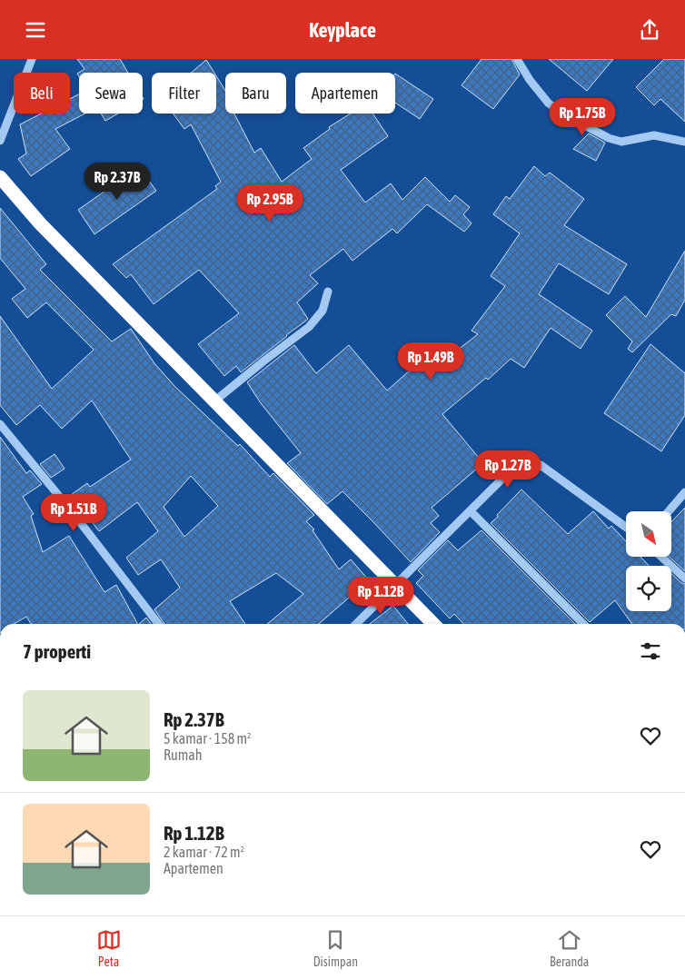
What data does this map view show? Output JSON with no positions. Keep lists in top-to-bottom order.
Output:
{
  "north": "bottom right",
  "page": {
    "header": "Keyplace",
    "chip": [
      "Beli",
      "Sewa",
      "Filter",
      "Baru",
      "Apartemen"
    ],
    "price": [
      "Rp 1.75B",
      "Rp 2.37B",
      "Rp 2.95B",
      "Rp 1.49B",
      "Rp 1.27B",
      "Rp 1.51B",
      "Rp 1.12B"
    ],
    "heading": "7 properti",
    "list": [
      {
        "name": "Rp 2.37B",
        "note": "5 kamar · 158 m² · Rumah"
      },
      {
        "name": "Rp 1.12B",
        "note": "2 kamar · 72 m² · Apartemen"
      }
    ],
    "tabs": ["Peta", "Disimpan", "Beranda"]
  }
}
